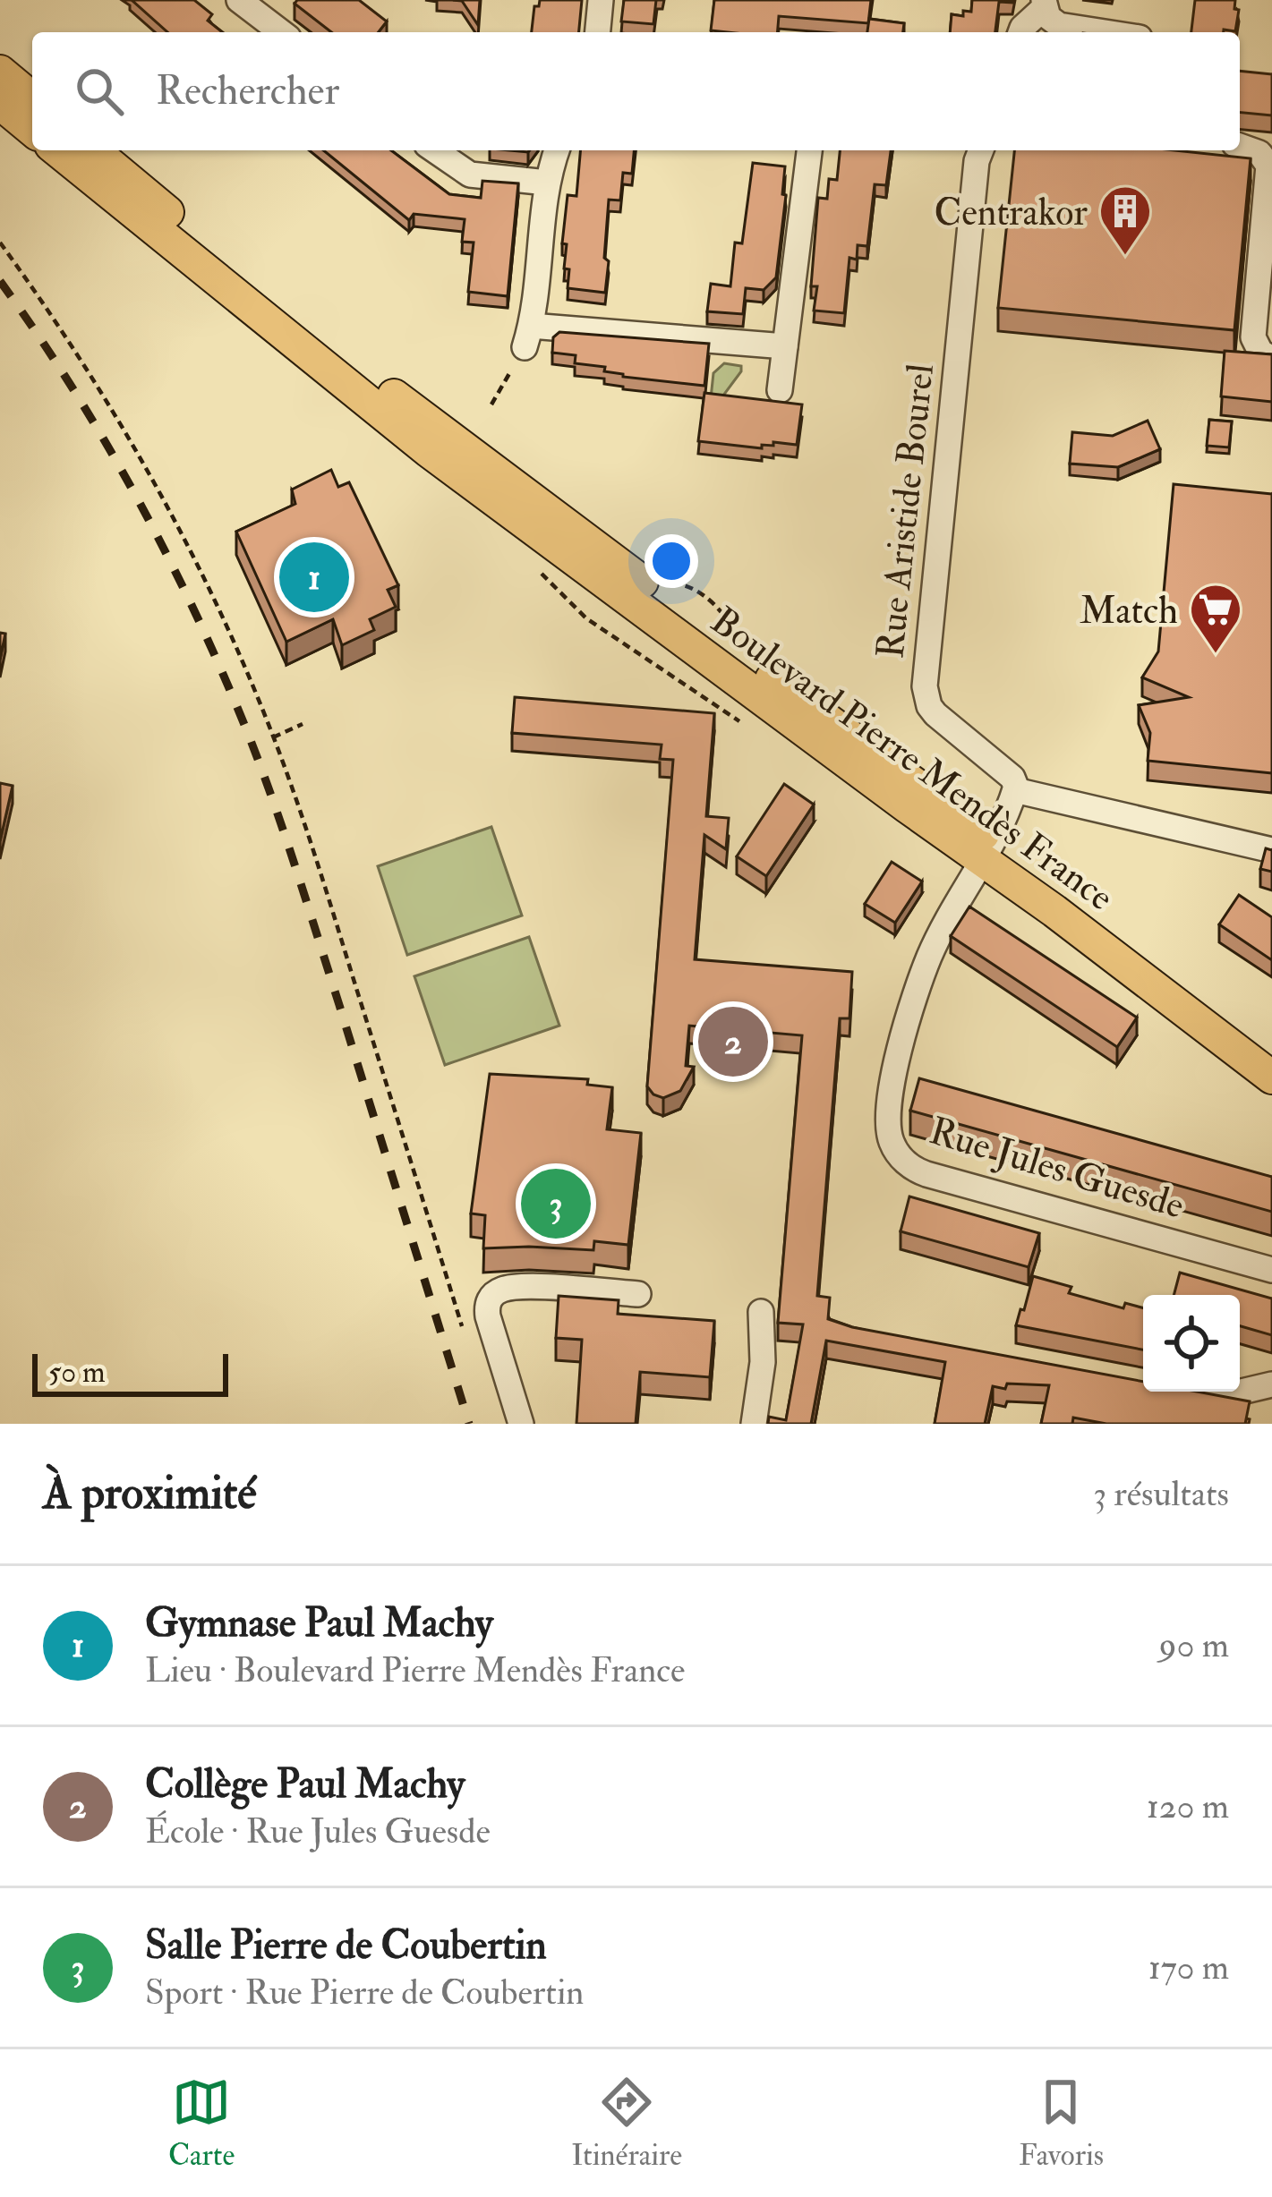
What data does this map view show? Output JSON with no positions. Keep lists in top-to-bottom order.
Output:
{
  "streets": {
    "main road": ["Boulevard Pierre Mendès France"],
    "street": ["Rue Aristide Bourel", "Rue Jules Guesde"]
  },
  "crossings": [
    ["Boulevard Pierre Mendès France", "Rue Jules Guesde"]
  ],
  "places": {
    "building": ["Centrakor"],
    "supermarket": ["Match"]
  },
  "scale_bar": "50 m",
  "page": {
    "search": "Rechercher",
    "pins": ["1", "2", "3"],
    "scale": "50 m",
    "heading": ["À proximité", "3 résultats"],
    "list": [
      {
        "mark": "1",
        "name": "Gymnase Paul Machy",
        "note": "Lieu · Boulevard Pierre Mendès France",
        "value": "90 m"
      },
      {
        "mark": "2",
        "name": "Collège Paul Machy",
        "note": "École · Rue Jules Guesde",
        "value": "120 m"
      },
      {
        "mark": "3",
        "name": "Salle Pierre de Coubertin",
        "note": "Sport · Rue Pierre de Coubertin",
        "value": "170 m"
      }
    ],
    "nav": ["Carte", "Itinéraire", "Favoris"]
  }
}
